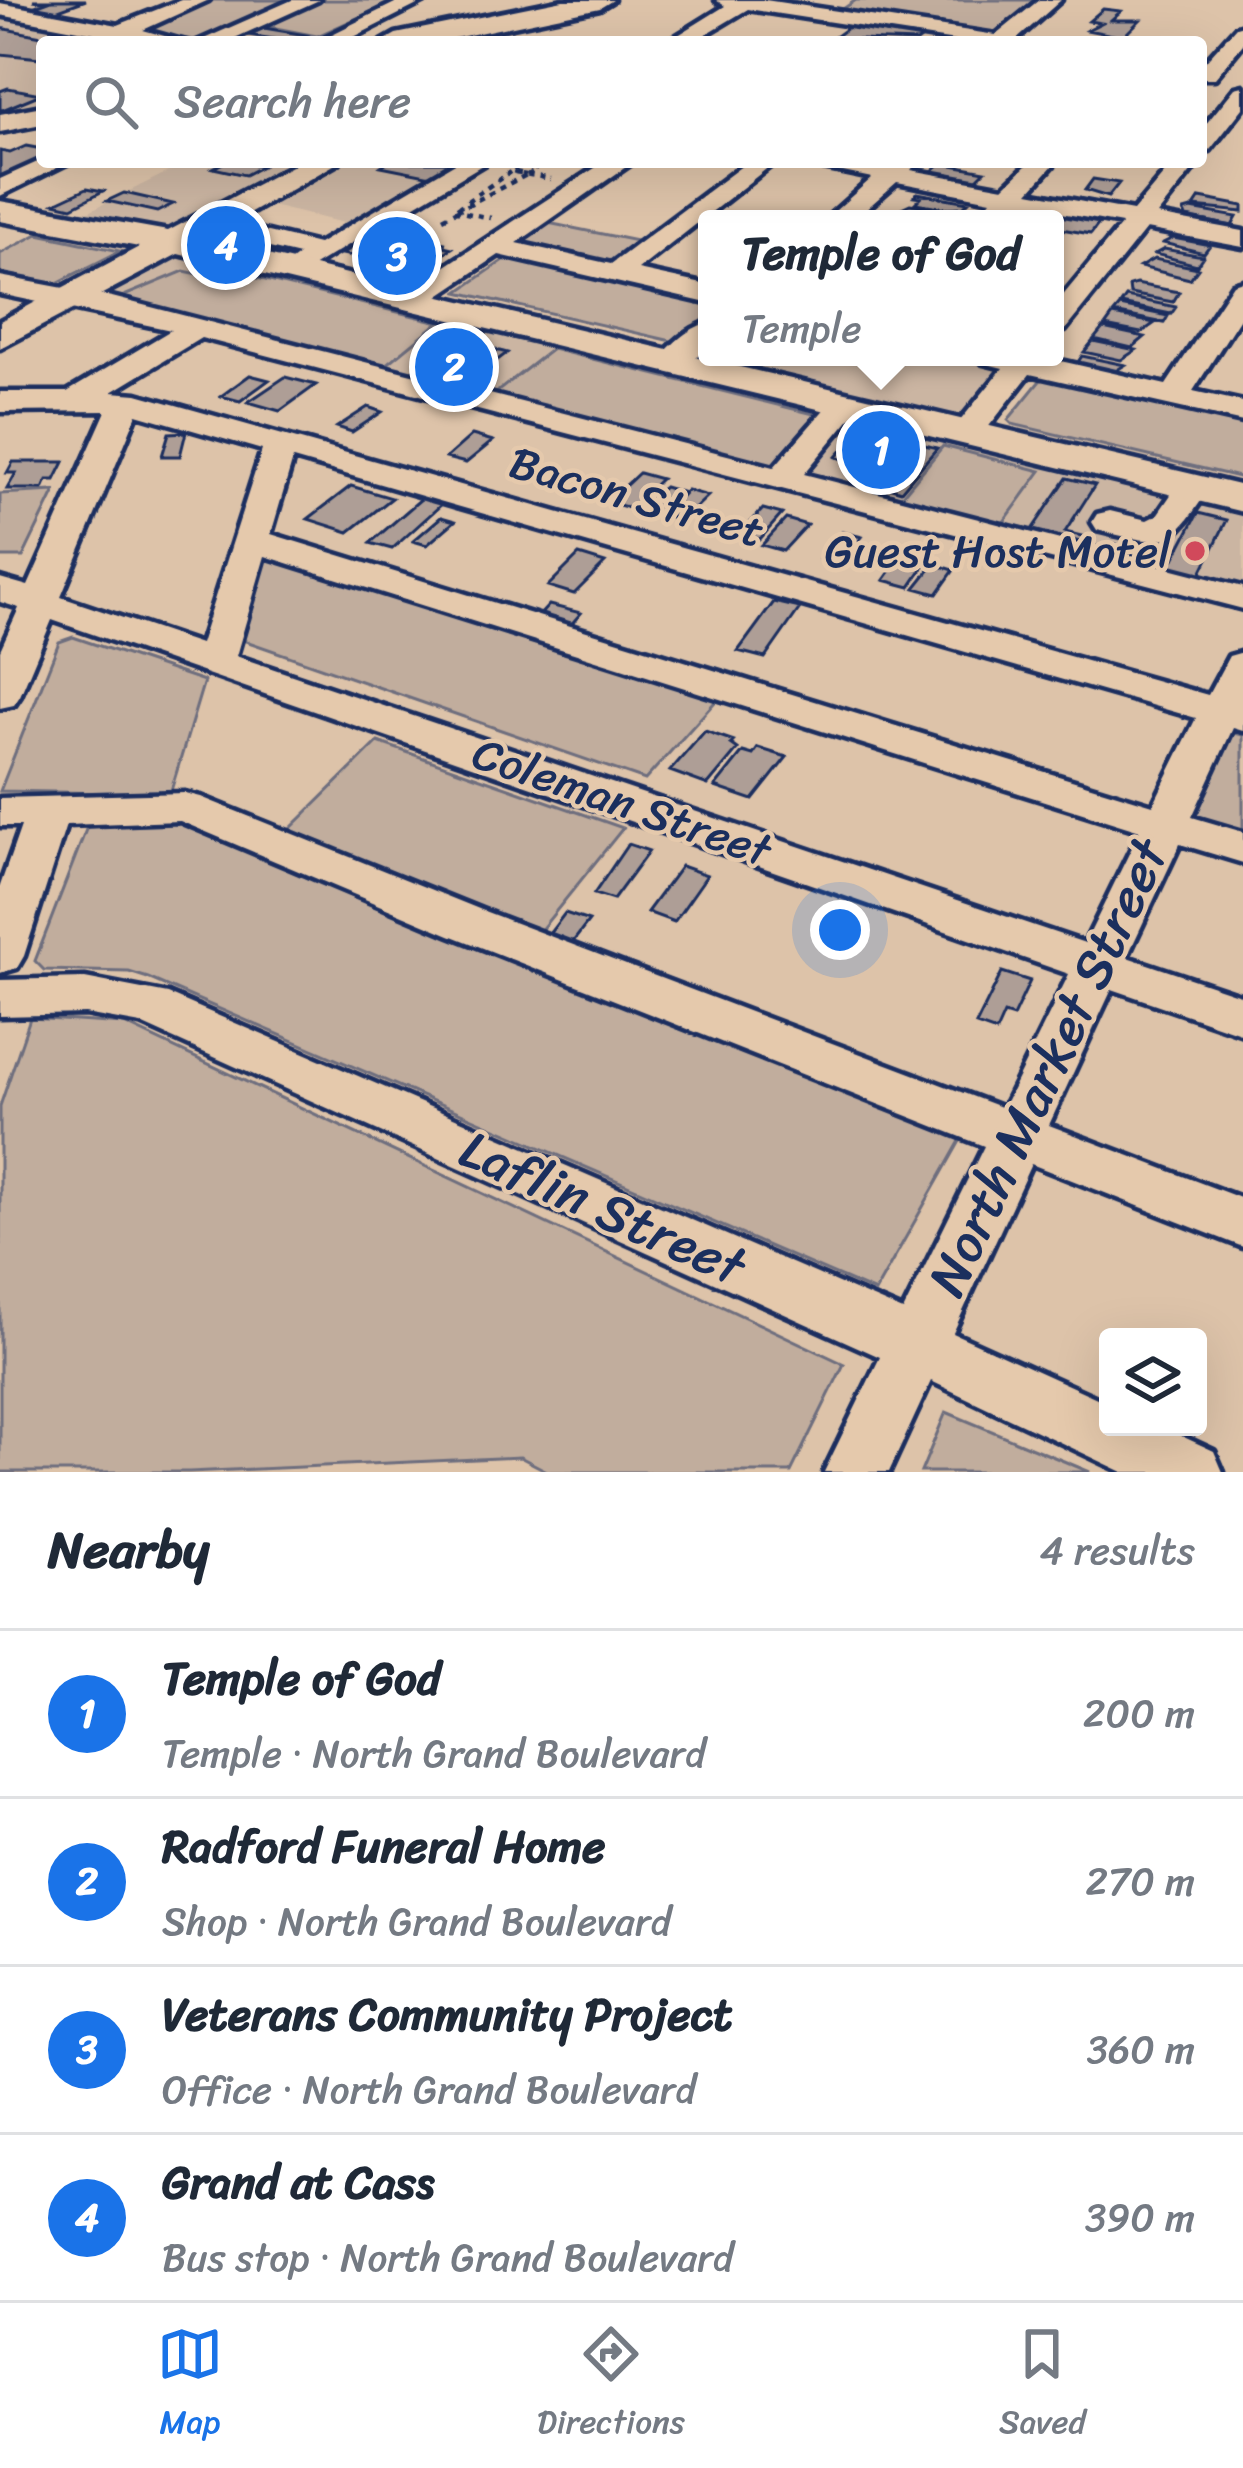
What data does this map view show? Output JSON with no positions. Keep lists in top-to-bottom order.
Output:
{
  "streets": {
    "street": [
      "Bacon Street",
      "Coleman Street",
      "North Market Street",
      "Laflin Street"
    ]
  },
  "crossings": [
    ["Bacon Street", "North Market Street"],
    ["Coleman Street", "North Market Street"],
    ["North Market Street", "Laflin Street"]
  ],
  "places": ["Guest Host Motel"],
  "page": {
    "search": "Search here",
    "pins": [
      "4",
      "3",
      "2",
      "1"
    ],
    "popup": ["Temple of God", "Temple"],
    "heading": ["Nearby", "4 results"],
    "list": [
      {
        "mark": "1",
        "name": "Temple of God",
        "note": "Temple · North Grand Boulevard",
        "value": "200 m"
      },
      {
        "mark": "2",
        "name": "Radford Funeral Home",
        "note": "Shop · North Grand Boulevard",
        "value": "270 m"
      },
      {
        "mark": "3",
        "name": "Veterans Community Project",
        "note": "Office · North Grand Boulevard",
        "value": "360 m"
      },
      {
        "mark": "4",
        "name": "Grand at Cass",
        "note": "Bus stop · North Grand Boulevard",
        "value": "390 m"
      }
    ],
    "nav": ["Map", "Directions", "Saved"]
  }
}
